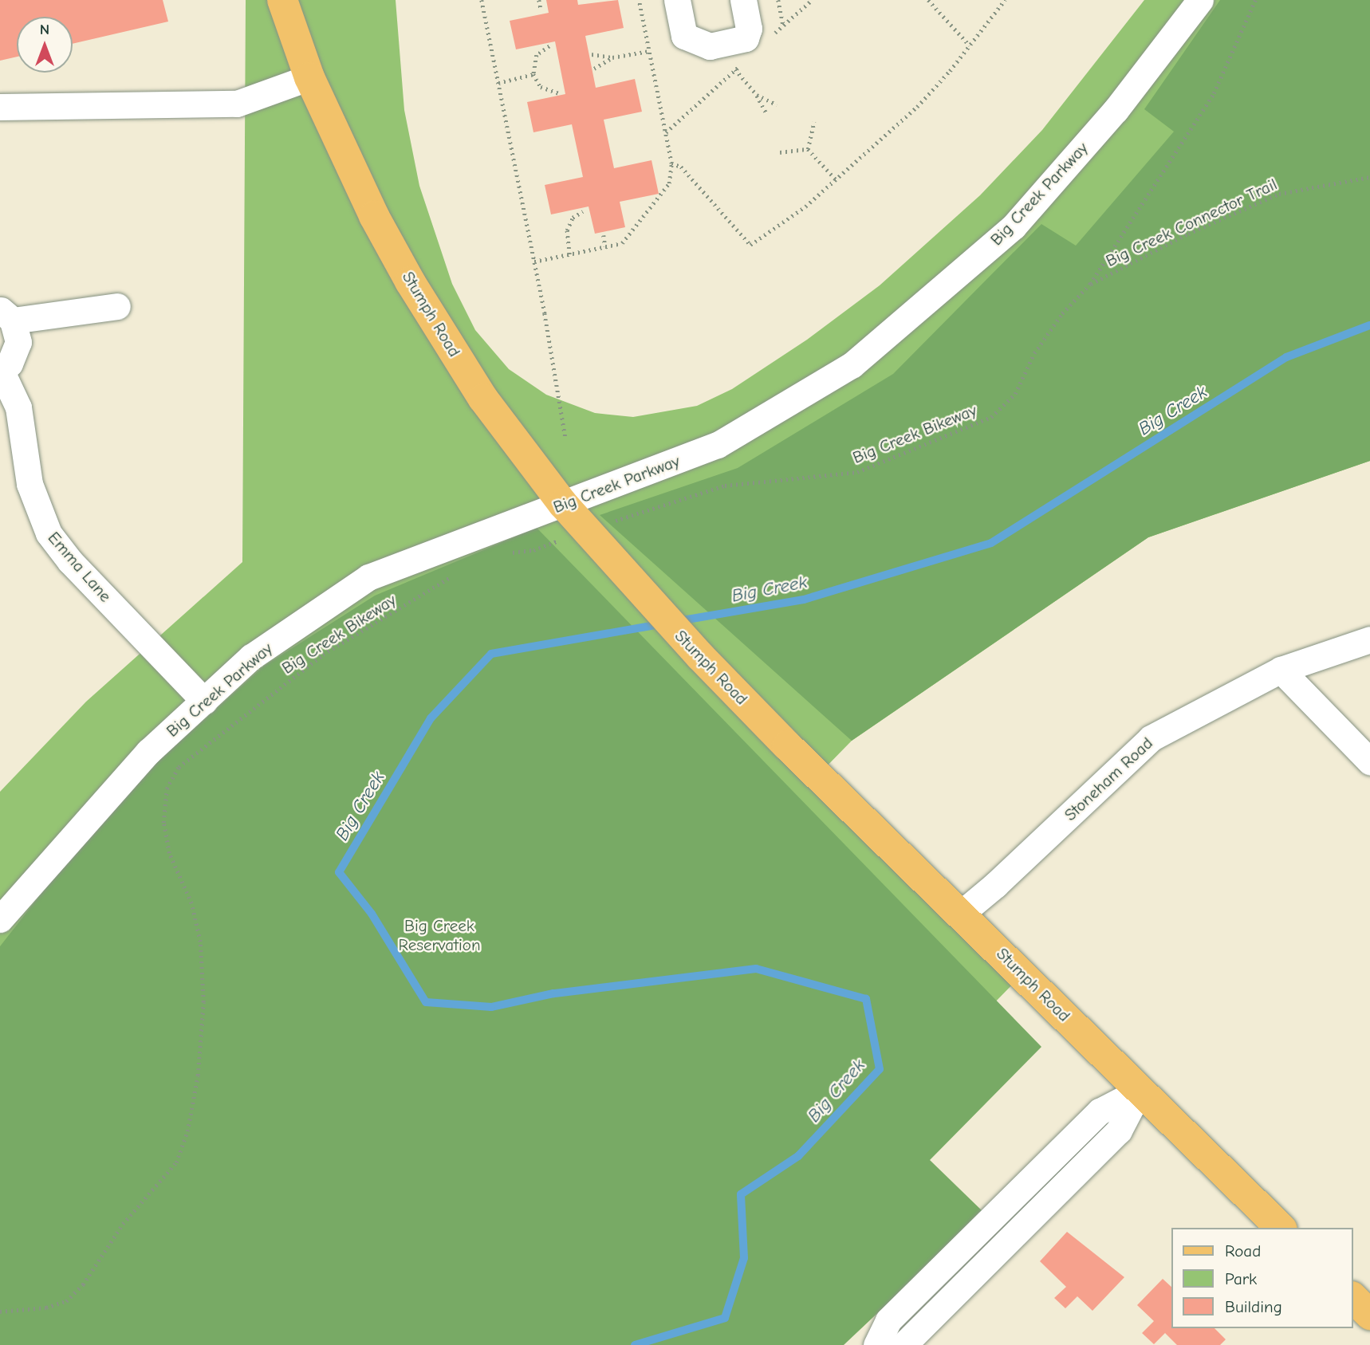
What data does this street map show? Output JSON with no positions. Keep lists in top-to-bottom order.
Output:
{
  "streets": {
    "main road": ["Stumph Road"],
    "street": ["Big Creek Parkway", "Emma Lane", "Stoneham Road"],
    "path": ["Big Creek Connector Trail", "Big Creek Bikeway"]
  },
  "crossings": [
    ["Big Creek Parkway", "Stumph Road"],
    ["Big Creek Parkway", "Emma Lane"],
    ["Big Creek Connector Trail", "Big Creek Bikeway"],
    ["Stumph Road", "Stoneham Road"]
  ],
  "water": ["Big Creek"],
  "parks": ["Big Creek Reservation"],
  "legend": ["Road", "Park", "Building"],
  "north": "top"
}
